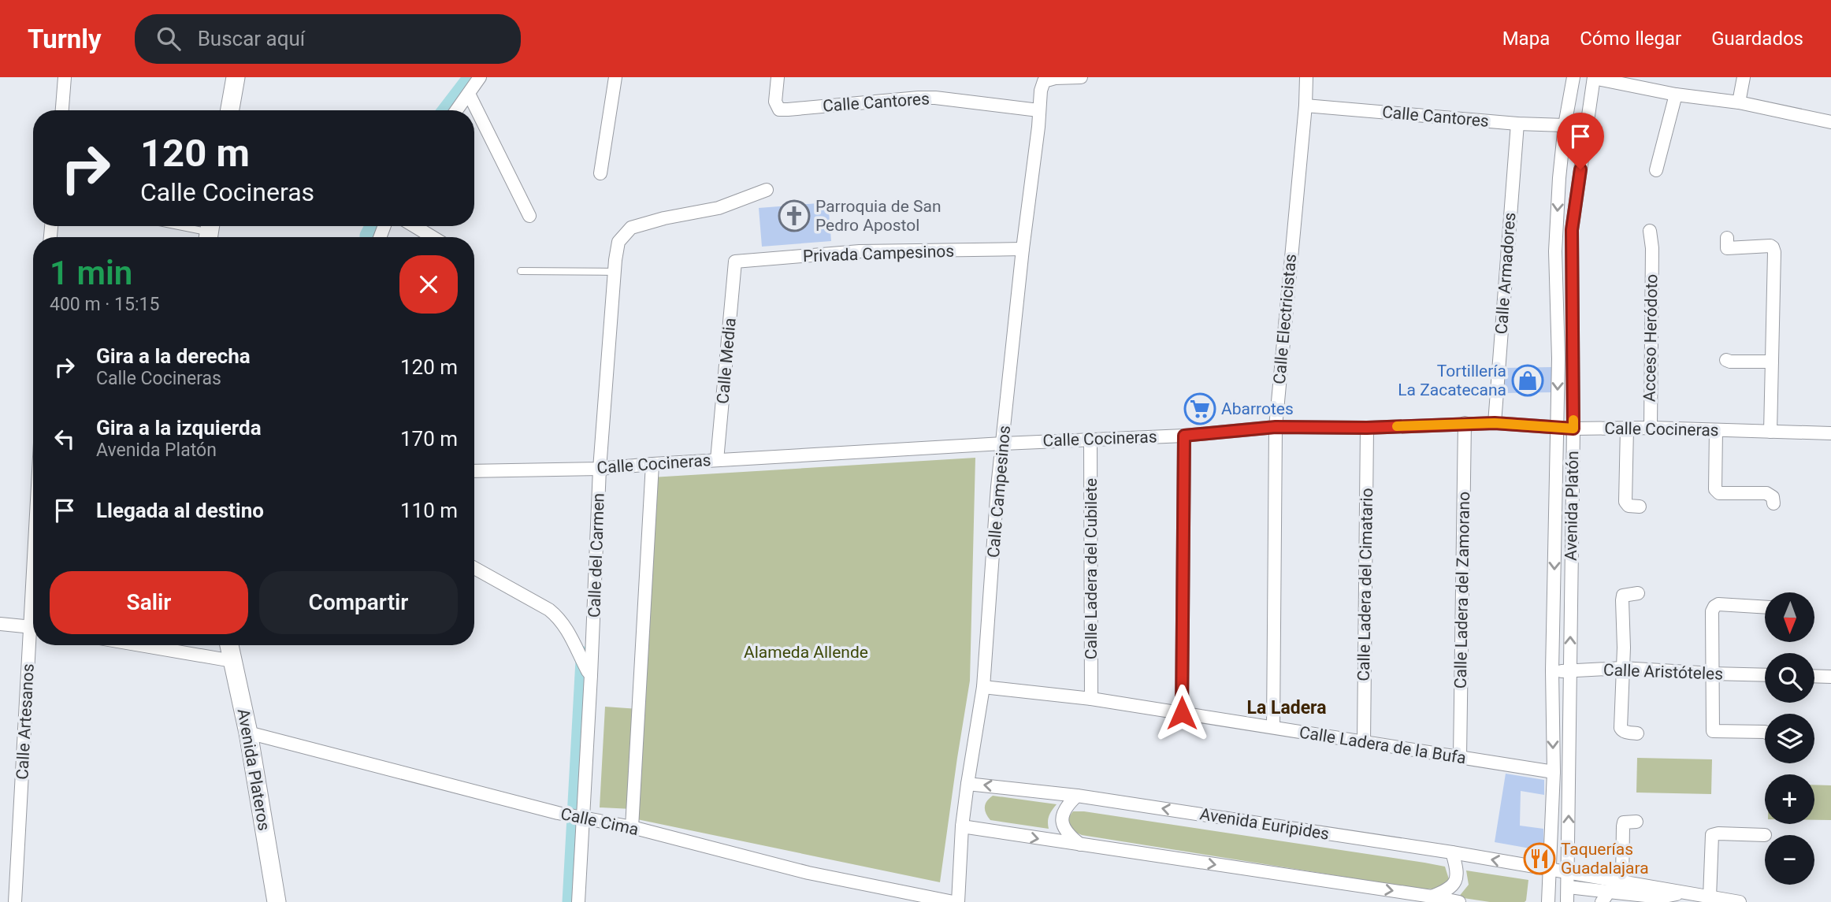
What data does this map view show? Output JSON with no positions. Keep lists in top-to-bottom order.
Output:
{
  "streets": {
    "street": [
      "Calle Cantores",
      "Privada Campesinos",
      "Calle Armadores",
      "Calle Electricistas",
      "Acceso Heródoto",
      "Calle Media",
      "Calle Cocineras",
      "Calle Campesinos",
      "Avenida Platón",
      "Calle del Carmen",
      "Calle Ladera del Cubilete",
      "Calle Ladera del Cimatario",
      "Calle Ladera del Zamorano",
      "Calle Aristóteles",
      "Calle Artesanos",
      "Calle Ladera de la Bufa",
      "Avenida Plateros",
      "Calle Cima",
      "Avenida Euripides"
    ]
  },
  "crossings": [
    ["Calle Cantores", "Calle Armadores"],
    ["Calle Cantores", "Calle Electricistas"],
    ["Calle Cantores", "Calle Campesinos"],
    ["Calle Cantores", "Avenida Platón"],
    ["Privada Campesinos", "Calle Media"],
    ["Privada Campesinos", "Calle Campesinos"],
    ["Calle Armadores", "Calle Cocineras"],
    ["Calle Electricistas", "Calle Cocineras"],
    ["Calle Electricistas", "Calle Ladera de la Bufa"],
    ["Acceso Heródoto", "Calle Cocineras"],
    ["Calle Media", "Calle Cocineras"],
    ["Calle Cocineras", "Calle Campesinos"],
    ["Calle Cocineras", "Avenida Platón"],
    ["Calle Cocineras", "Calle del Carmen"],
    ["Calle Cocineras", "Calle Ladera del Cubilete"],
    ["Calle Cocineras", "Calle Ladera del Cimatario"],
    ["Calle Cocineras", "Calle Ladera del Zamorano"],
    ["Calle Campesinos", "Calle Ladera de la Bufa"],
    ["Calle Campesinos", "Avenida Euripides"],
    ["Avenida Platón", "Calle Aristóteles"],
    ["Avenida Platón", "Calle Ladera de la Bufa"],
    ["Avenida Platón", "Avenida Euripides"],
    ["Calle del Carmen", "Calle Cima"],
    ["Calle Ladera del Cubilete", "Calle Ladera de la Bufa"],
    ["Calle Ladera del Cimatario", "Calle Ladera de la Bufa"],
    ["Calle Ladera del Zamorano", "Calle Ladera de la Bufa"],
    ["Avenida Plateros", "Calle Cima"]
  ],
  "districts": ["La Ladera"],
  "parks": ["Alameda Allende"],
  "places": {
    "church": ["Parroquia de San Pedro Apostol"],
    "shop": ["Tortillería La Zacatecana"],
    "supermarket": ["Abarrotes"],
    "restaurant": ["Taquerías Guadalajara"]
  },
  "north": "bottom",
  "page": {
    "header": "Turnly",
    "search": "Buscar aquí",
    "nav": ["Mapa", "Cómo llegar", "Guardados"],
    "turn": ["120 m", "Calle Cocineras"],
    "heading": ["1 min", "400 m · 15:15"],
    "list": [
      {
        "name": "Gira a la derecha",
        "note": "Calle Cocineras",
        "value": "120 m"
      },
      {
        "name": "Gira a la izquierda",
        "note": "Avenida Platón",
        "value": "170 m"
      },
      {
        "name": "Llegada al destino",
        "value": "110 m"
      }
    ],
    "buttons": ["Salir", "Compartir"],
    "map_buttons": ["+", "−"]
  }
}
